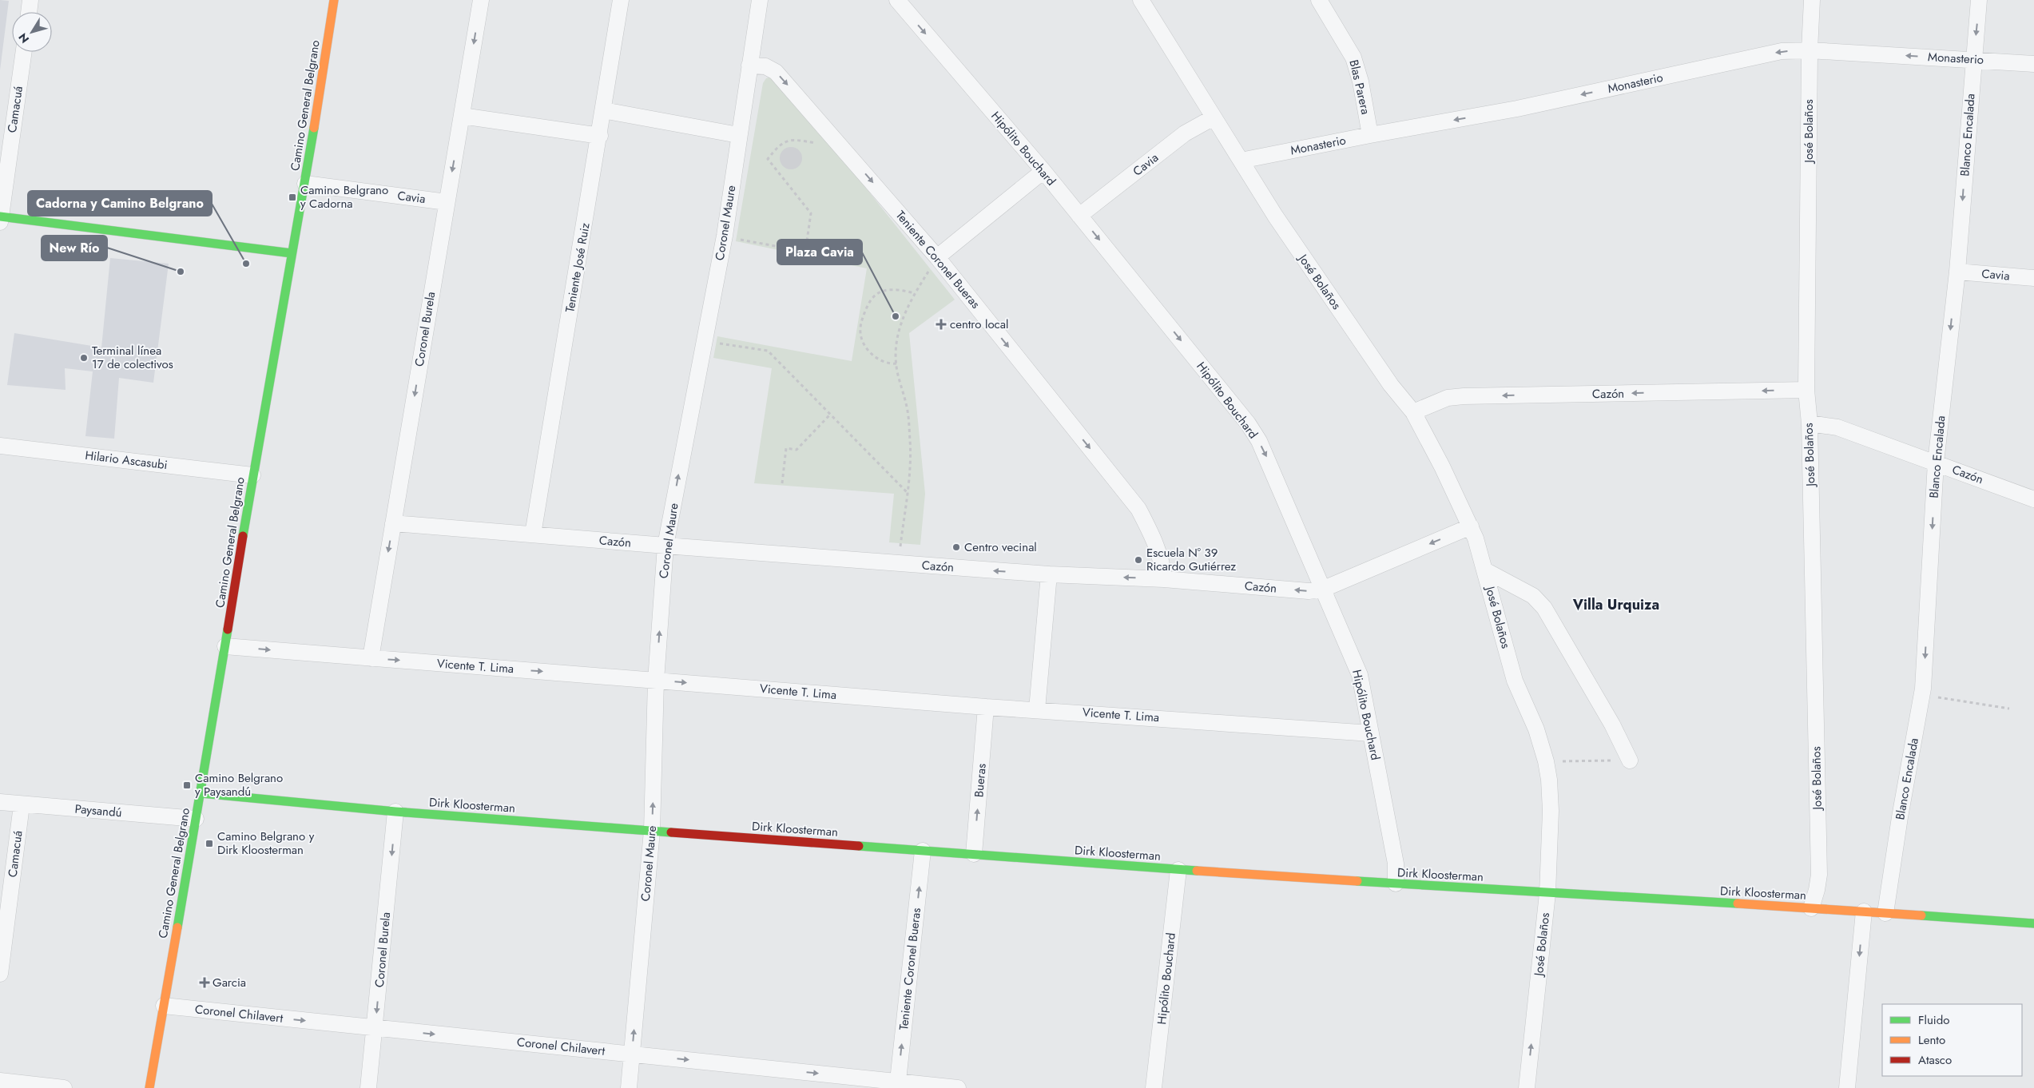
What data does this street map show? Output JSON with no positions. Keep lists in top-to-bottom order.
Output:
{
  "streets": {
    "street": [
      "Monasterio",
      "Blas Parera",
      "Camino General Belgrano",
      "Camacuá",
      "José Bolaños",
      "Blanco Encalada",
      "Hipólito Bouchard",
      "Cavia",
      "Coronel Maure",
      "Teniente Coronel Bueras",
      "Teniente José Ruiz",
      "Coronel Burela",
      "Cazón",
      "Hilario Ascasubi",
      "Vicente T. Lima",
      "Bueras",
      "Dirk Kloosterman",
      "Paysandú",
      "Coronel Chilavert"
    ]
  },
  "crossings": [
    ["Monasterio", "Blas Parera"],
    ["Monasterio", "José Bolaños"],
    ["Monasterio", "Blanco Encalada"],
    ["Camino General Belgrano", "Cavia"],
    ["Camino General Belgrano", "Hilario Ascasubi"],
    ["Camino General Belgrano", "Vicente T. Lima"],
    ["Camino General Belgrano", "Dirk Kloosterman"],
    ["Camino General Belgrano", "Paysandú"],
    ["Camino General Belgrano", "Coronel Chilavert"],
    ["Camacuá", "Paysandú"],
    ["José Bolaños", "Cavia"],
    ["José Bolaños", "Cazón"],
    ["José Bolaños", "Dirk Kloosterman"],
    ["Blanco Encalada", "Cavia"],
    ["Blanco Encalada", "Cazón"],
    ["Blanco Encalada", "Dirk Kloosterman"],
    ["Hipólito Bouchard", "Cavia"],
    ["Hipólito Bouchard", "Cazón"],
    ["Hipólito Bouchard", "Vicente T. Lima"],
    ["Hipólito Bouchard", "Dirk Kloosterman"],
    ["Cavia", "Coronel Burela"],
    ["Coronel Maure", "Teniente Coronel Bueras"],
    ["Coronel Maure", "Cazón"],
    ["Coronel Maure", "Vicente T. Lima"],
    ["Coronel Maure", "Dirk Kloosterman"],
    ["Coronel Maure", "Coronel Chilavert"],
    ["Teniente Coronel Bueras", "Cazón"],
    ["Teniente Coronel Bueras", "Dirk Kloosterman"],
    ["Teniente Coronel Bueras", "Coronel Chilavert"],
    ["Teniente José Ruiz", "Cazón"],
    ["Coronel Burela", "Cazón"],
    ["Coronel Burela", "Vicente T. Lima"],
    ["Coronel Burela", "Dirk Kloosterman"],
    ["Coronel Burela", "Coronel Chilavert"],
    ["Vicente T. Lima", "Bueras"],
    ["Bueras", "Dirk Kloosterman"]
  ],
  "one_way": [
    "Monasterio",
    "Blanco Encalada",
    "Hipólito Bouchard",
    "Coronel Maure",
    "Coronel Burela",
    "Cazón",
    "Vicente T. Lima",
    "Bueras",
    "Coronel Chilavert"
  ],
  "districts": ["Villa Urquiza"],
  "places": {
    "transit": ["Camino Belgrano y Cadorna", "Camino Belgrano y Paysandú", "Camino Belgrano y Dirk Kloosterman"],
    "other": [
      "Cadorna y Camino Belgrano",
      "New Río",
      "Plaza Cavia",
      "Terminal línea 17 de colectivos",
      "Centro vecinal",
      "Escuela Nº 39 Ricardo Gutiérrez"
    ],
    "health": ["centro local", "Garcia"]
  },
  "legend": ["Fluido", "Lento", "Atasco"],
  "north": "bottom left"
}
